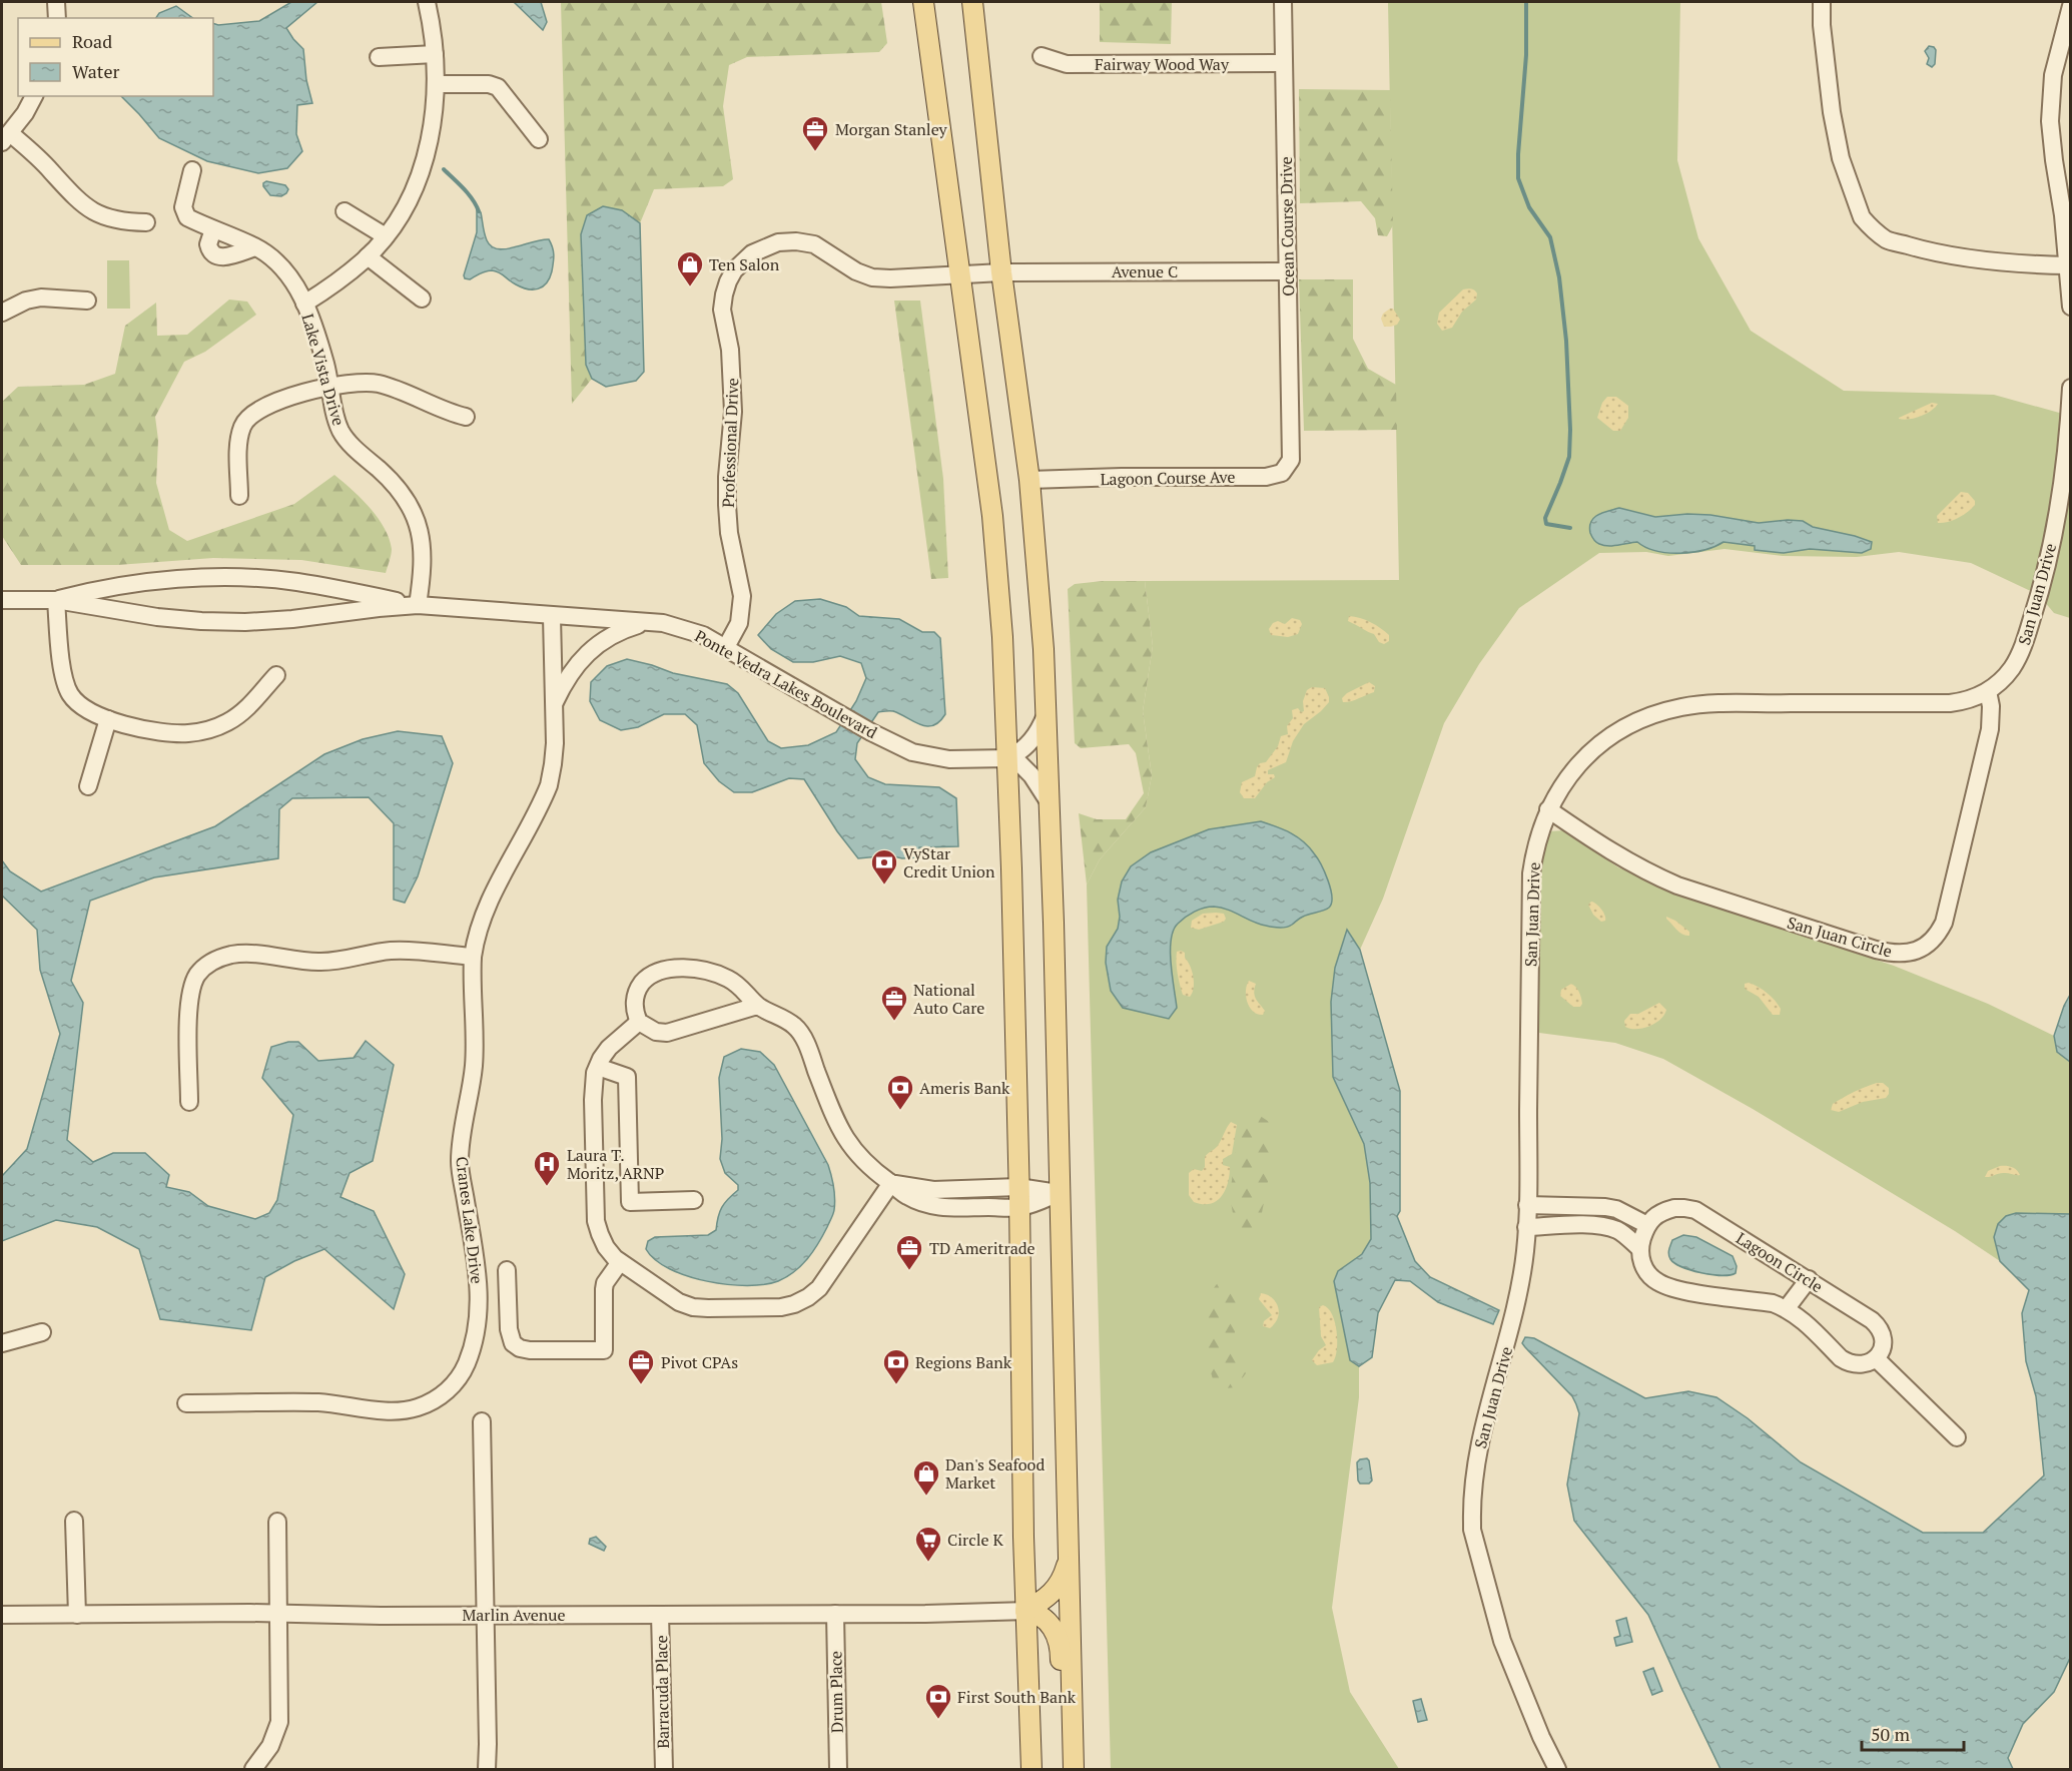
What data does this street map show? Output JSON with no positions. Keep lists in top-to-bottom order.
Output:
{
  "streets": {
    "street": [
      "Fairway Wood Way",
      "Ocean Course Drive",
      "Avenue C",
      "Lake Vista Drive",
      "Professional Drive",
      "Lagoon Course Ave",
      "San Juan Drive",
      "Ponte Vedra Lakes Boulevard",
      "San Juan Circle",
      "Cranes Lake Drive",
      "Lagoon Circle",
      "Marlin Avenue",
      "Barracuda Place",
      "Drum Place"
    ]
  },
  "crossings": [
    ["Fairway Wood Way", "Ocean Course Drive"],
    ["Ocean Course Drive", "Avenue C"],
    ["Ocean Course Drive", "Lagoon Course Ave"],
    ["Avenue C", "Professional Drive"],
    ["Lake Vista Drive", "Ponte Vedra Lakes Boulevard"],
    ["Professional Drive", "Ponte Vedra Lakes Boulevard"],
    ["San Juan Drive", "San Juan Circle"],
    ["Ponte Vedra Lakes Boulevard", "Cranes Lake Drive"],
    ["Marlin Avenue", "Barracuda Place"],
    ["Marlin Avenue", "Drum Place"]
  ],
  "places": {
    "office": [
      "Morgan Stanley",
      "National Auto Care",
      "TD Ameritrade",
      "Pivot CPAs"
    ],
    "shop": ["Ten Salon", "Dan's Seafood Market"],
    "bank": [
      "VyStar Credit Union",
      "Ameris Bank",
      "Regions Bank",
      "First South Bank"
    ],
    "hospital": ["Laura T. Moritz, ARNP"],
    "supermarket": ["Circle K"]
  },
  "legend": ["Road", "Water"],
  "scale_bar": "50 m"
}
